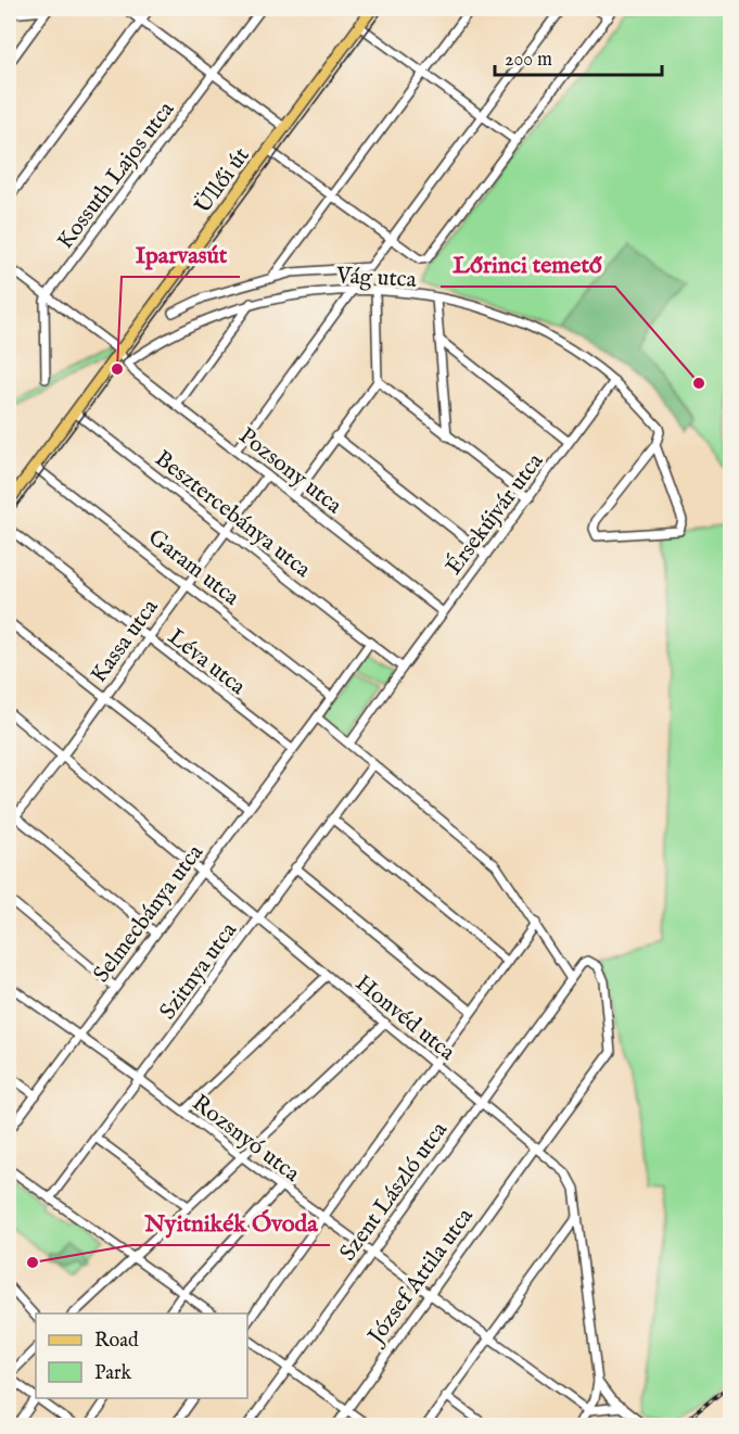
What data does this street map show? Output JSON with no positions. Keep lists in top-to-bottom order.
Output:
{
  "streets": {
    "main road": ["Üllői út"],
    "street": [
      "Kossuth Lajos utca",
      "Vág utca",
      "Pozsony utca",
      "Besztercebánya utca",
      "Érsekújvár utca",
      "Garam utca",
      "Kassa utca",
      "Léva utca",
      "Selmecbánya utca",
      "Szitnya utca",
      "Honvéd utca",
      "Rozsnyó utca",
      "Szent László utca",
      "József Attila utca"
    ]
  },
  "crossings": [
    ["Kossuth Lajos utca", "Pozsony utca"],
    ["Üllői út", "Pozsony utca"],
    ["Üllői út", "Besztercebánya utca"],
    ["Üllői út", "Garam utca"],
    ["Vág utca", "Pozsony utca"],
    ["Vág utca", "Érsekújvár utca"],
    ["Pozsony utca", "Érsekújvár utca"],
    ["Pozsony utca", "Kassa utca"],
    ["Besztercebánya utca", "Érsekújvár utca"],
    ["Besztercebánya utca", "Kassa utca"],
    ["Besztercebánya utca", "Selmecbánya utca"],
    ["Garam utca", "Kassa utca"],
    ["Garam utca", "Selmecbánya utca"],
    ["Kassa utca", "Léva utca"],
    ["Kassa utca", "Honvéd utca"],
    ["Léva utca", "Selmecbánya utca"],
    ["Selmecbánya utca", "Honvéd utca"],
    ["Selmecbánya utca", "Rozsnyó utca"],
    ["Szitnya utca", "Honvéd utca"],
    ["Szitnya utca", "Rozsnyó utca"],
    ["Honvéd utca", "Szent László utca"],
    ["Honvéd utca", "József Attila utca"],
    ["Rozsnyó utca", "Szent László utca"],
    ["Rozsnyó utca", "József Attila utca"],
    ["Szent László utca", "József Attila utca"]
  ],
  "places": ["Iparvasút", "Lőrinci temető", "Nyitnikék Óvoda"],
  "legend": ["Road", "Park"],
  "scale_bar": "200 m"
}
